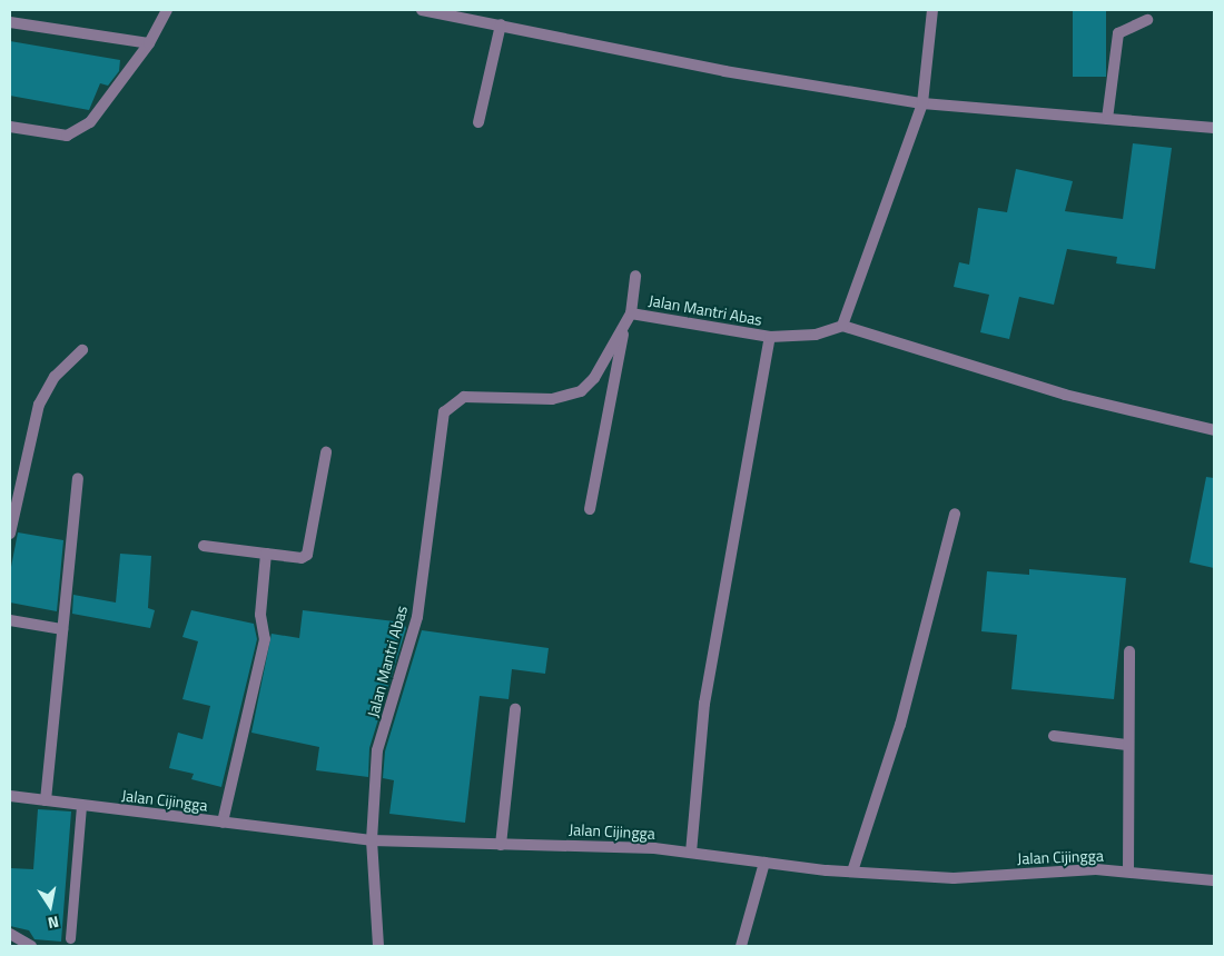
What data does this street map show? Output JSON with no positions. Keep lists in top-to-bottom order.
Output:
{
  "streets": {
    "street": ["Jalan Mantri Abas", "Jalan Cijingga"]
  },
  "crossings": [
    ["Jalan Mantri Abas", "Jalan Cijingga"]
  ],
  "north": "bottom"
}
